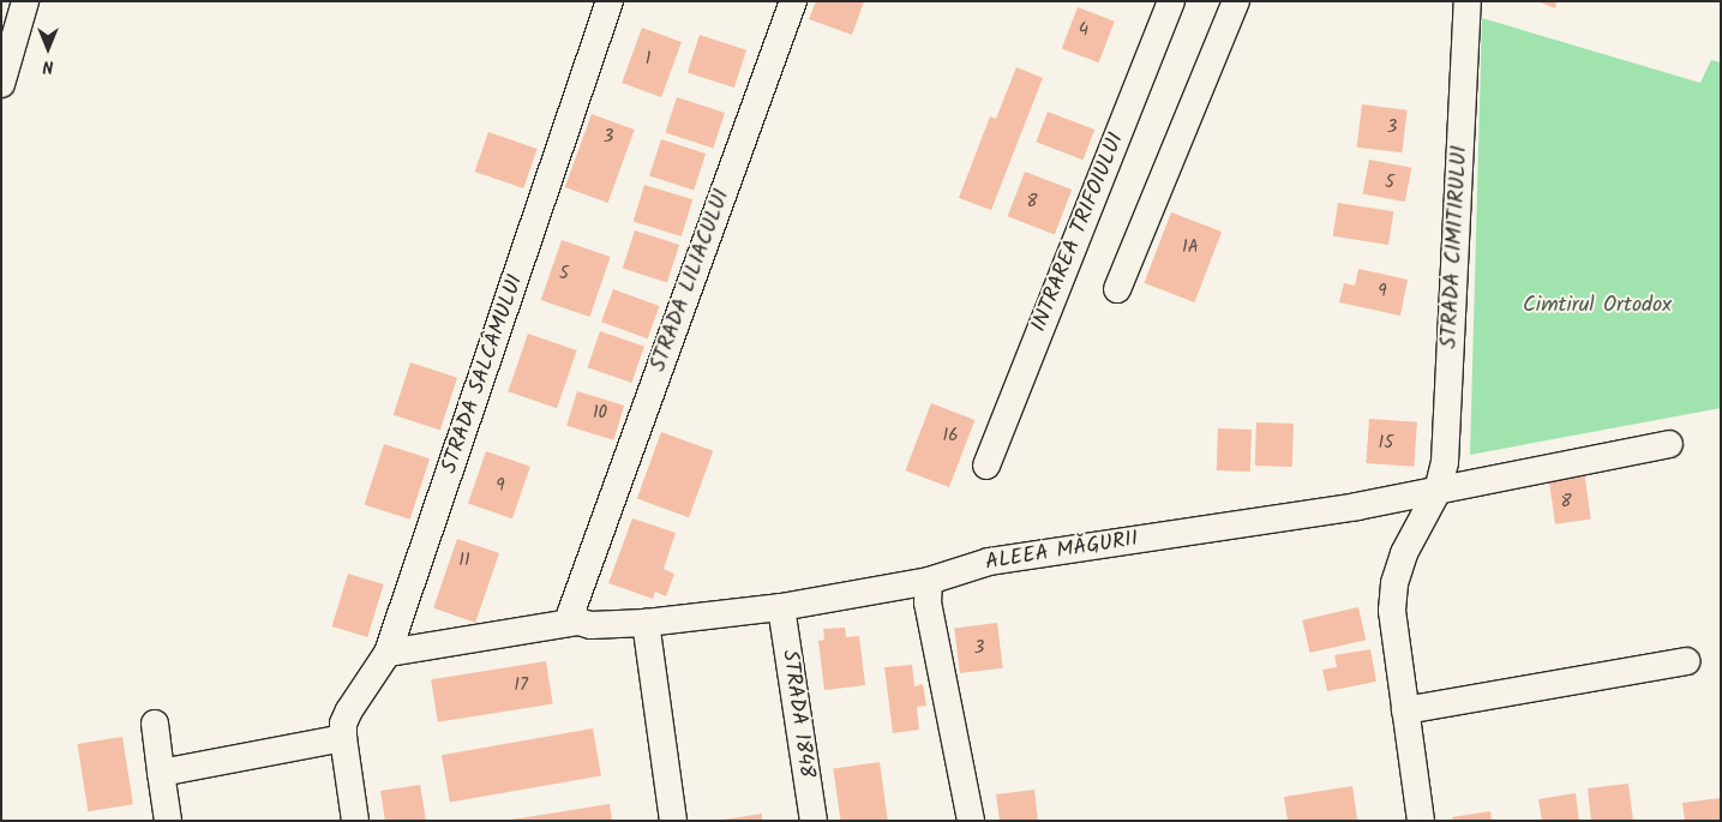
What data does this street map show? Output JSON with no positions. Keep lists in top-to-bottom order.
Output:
{
  "streets": {
    "street": [
      "INTRAREA TRIFOIULUI",
      "STRADA CIMITIRULUI",
      "STRADA LILIACULUI",
      "STRADA SALCÂMULUI",
      "ALEEA MĂGURII",
      "STRADA 1848"
    ]
  },
  "crossings": [
    ["STRADA CIMITIRULUI", "ALEEA MĂGURII"],
    ["STRADA LILIACULUI", "ALEEA MĂGURII"],
    ["STRADA SALCÂMULUI", "ALEEA MĂGURII"],
    ["ALEEA MĂGURII", "STRADA 1848"]
  ],
  "parks": ["Cimtirul Ortodox"],
  "house_numbers": [
    "4",
    "1",
    "3",
    "3",
    "5",
    "8",
    "1A",
    "5",
    "9",
    "10",
    "16",
    "15",
    "9",
    "8",
    "11",
    "3",
    "17"
  ],
  "north": "bottom"
}
